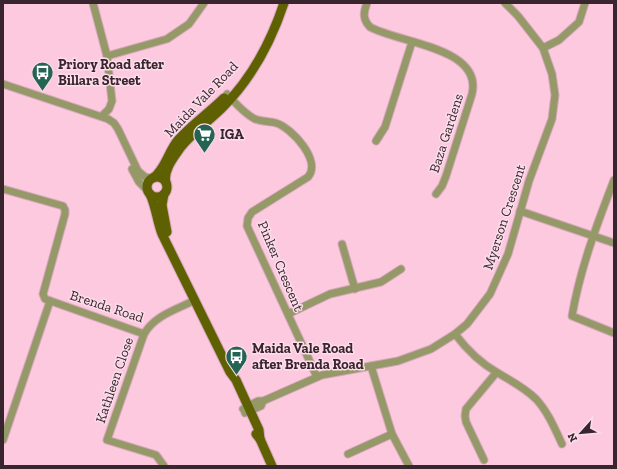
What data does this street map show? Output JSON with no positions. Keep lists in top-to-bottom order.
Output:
{
  "streets": {
    "main road": ["Maida Vale Road"],
    "street": [
      "Baza Gardens",
      "Myerson Crescent",
      "Pinker Crescent",
      "Brenda Road",
      "Kathleen Close"
    ]
  },
  "crossings": [
    ["Maida Vale Road", "Pinker Crescent"],
    ["Myerson Crescent", "Pinker Crescent"],
    ["Brenda Road", "Kathleen Close"]
  ],
  "places": {
    "bus stop": ["Priory Road after Billara Street", "Maida Vale Road after Brenda Road"],
    "supermarket": ["IGA"]
  },
  "north": "bottom left"
}
